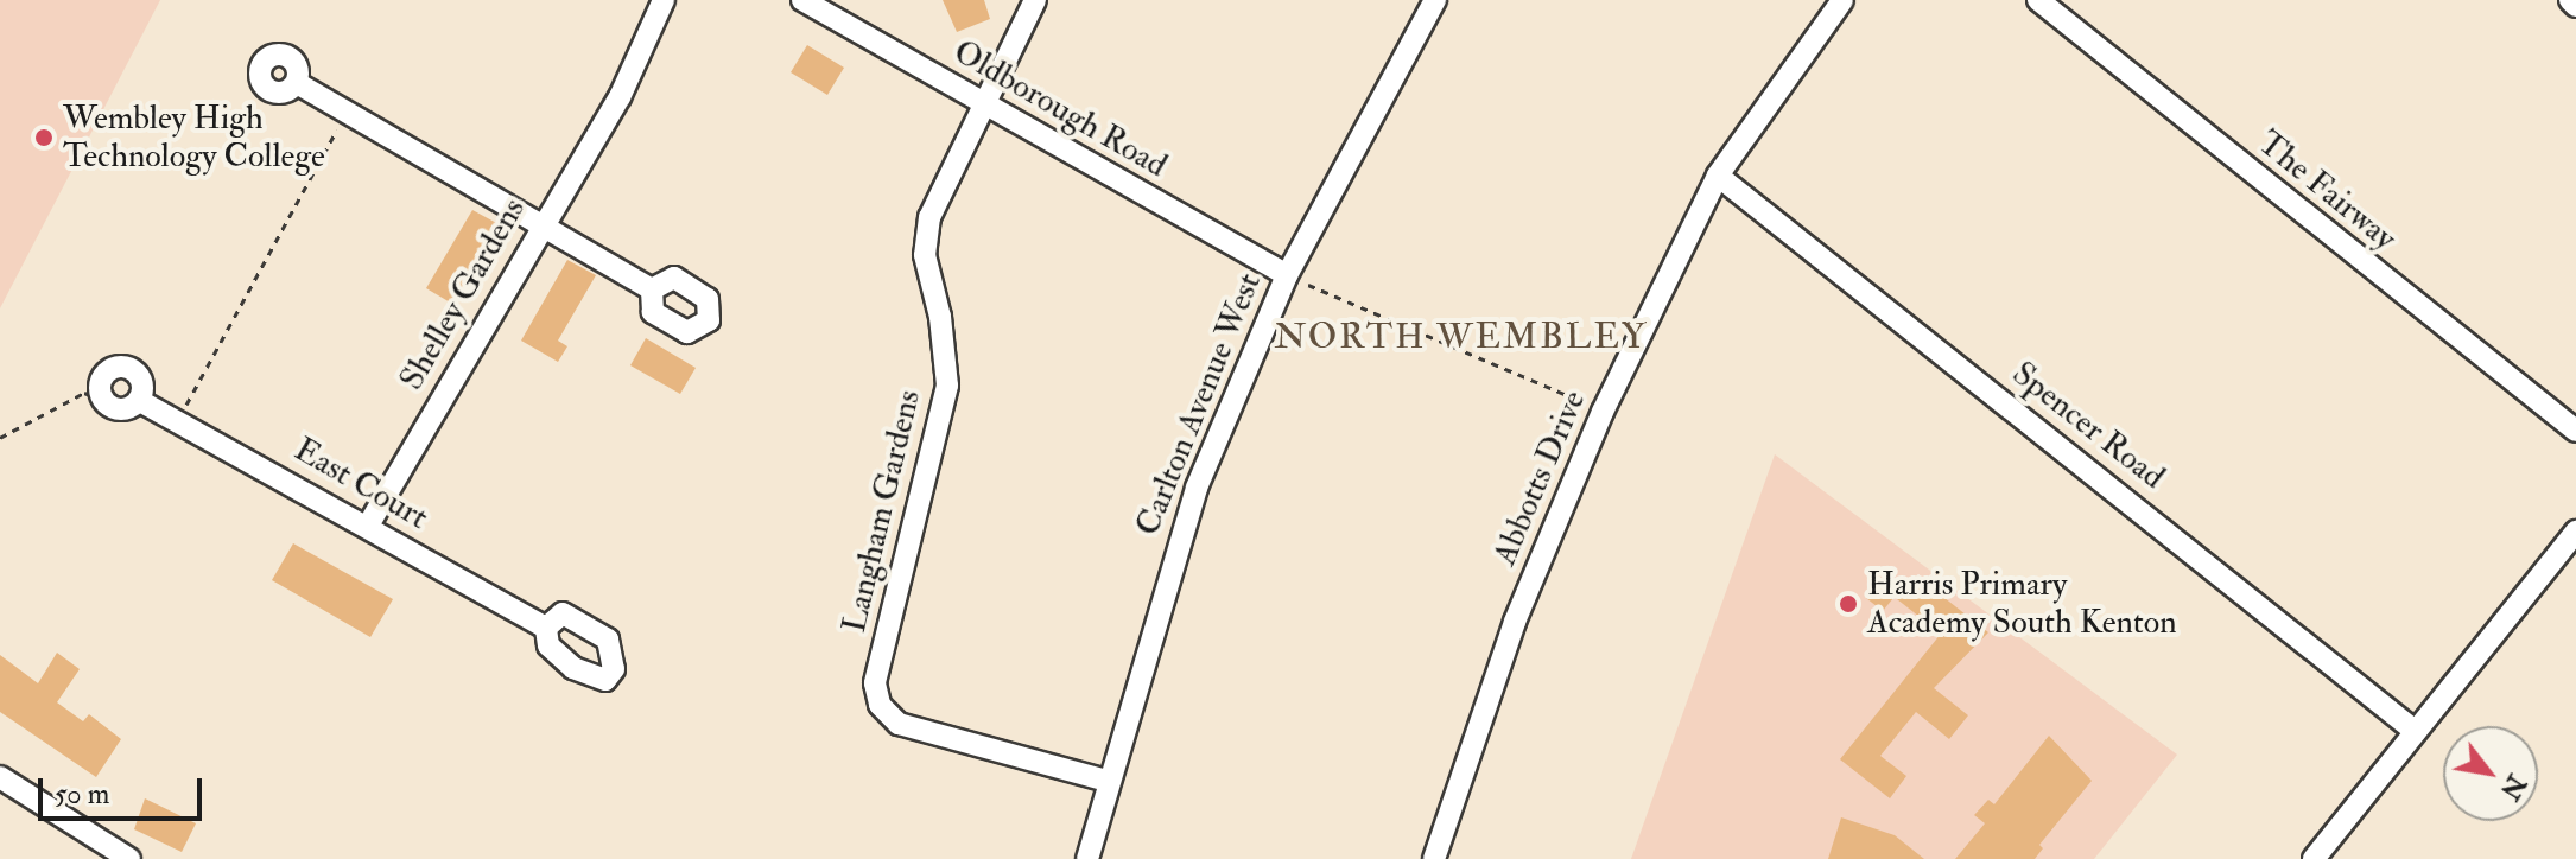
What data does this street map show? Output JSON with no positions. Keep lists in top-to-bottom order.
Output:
{
  "streets": {
    "street": [
      "Oldborough Road",
      "The Fairway",
      "Shelley Gardens",
      "Carlton Avenue West",
      "Spencer Road",
      "Abbotts Drive",
      "East Court",
      "Langham Gardens"
    ]
  },
  "crossings": [
    ["Oldborough Road", "Carlton Avenue West"],
    ["Oldborough Road", "Langham Gardens"],
    ["Shelley Gardens", "East Court"],
    ["Carlton Avenue West", "Langham Gardens"],
    ["Spencer Road", "Abbotts Drive"]
  ],
  "districts": ["NORTH WEMBLEY"],
  "places": ["Wembley High Technology College", "Harris Primary Academy South Kenton"],
  "scale_bar": "50 m",
  "north": "bottom right"
}
